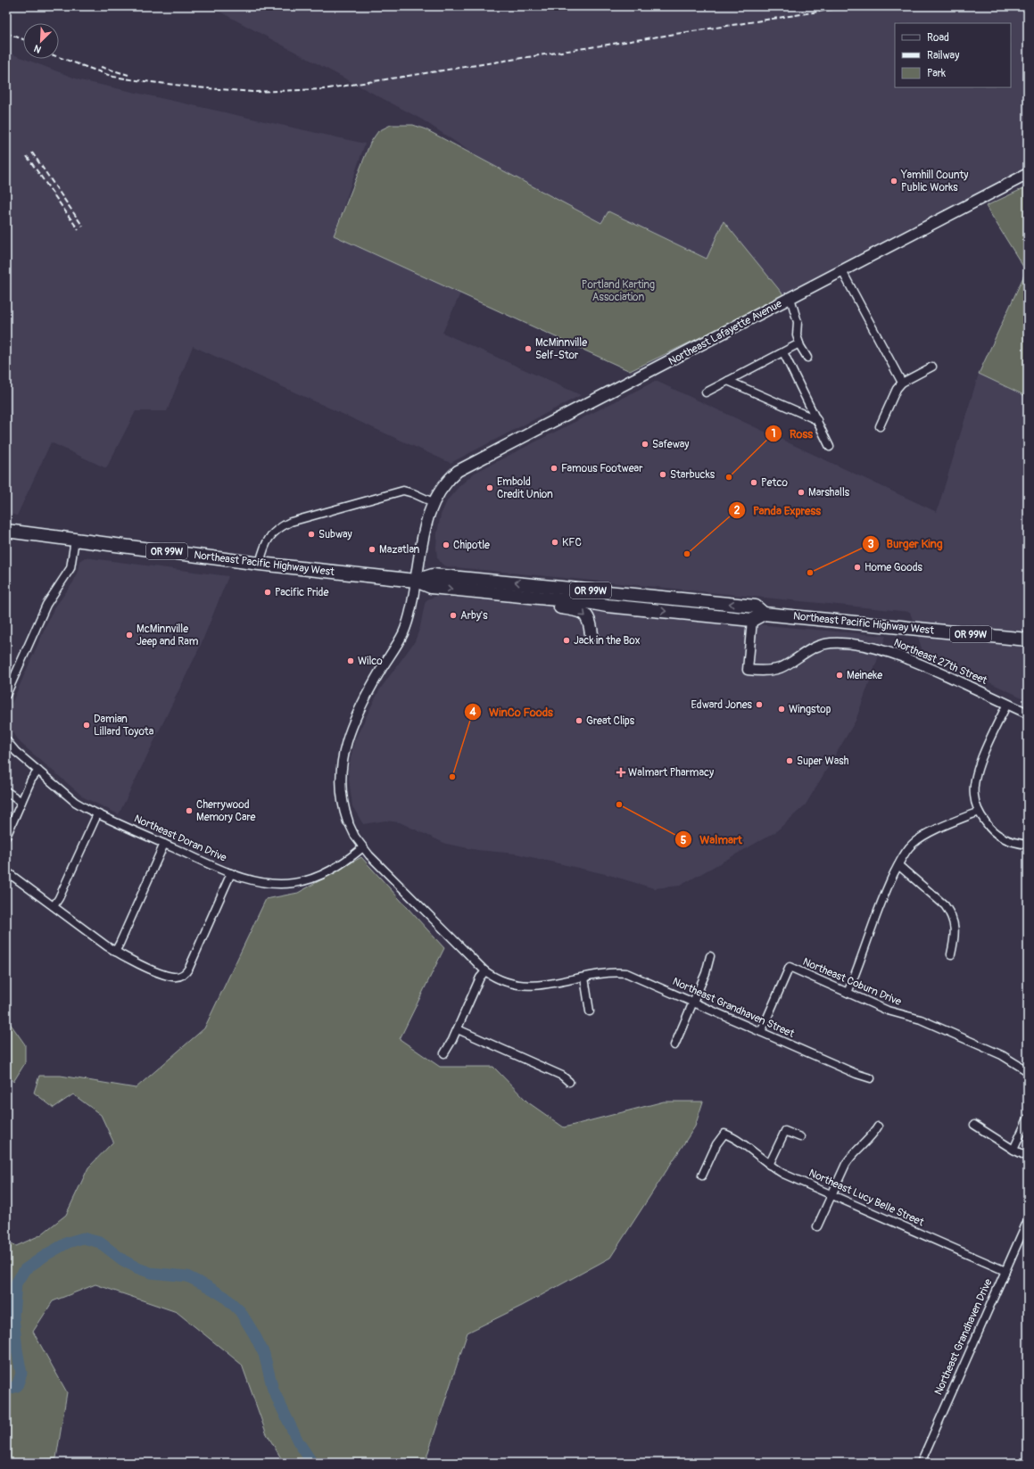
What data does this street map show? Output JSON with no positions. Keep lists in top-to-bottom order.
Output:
{
  "streets": {
    "highway": ["OR 99W", "Northeast Pacific Highway West"],
    "main road": ["Northeast Lafayette Avenue"],
    "street": [
      "Northeast 27th Street",
      "Northeast Doran Drive",
      "Northeast Coburn Drive",
      "Northeast Grandhaven Street",
      "Northeast Lucy Belle Street",
      "Northeast Grandhaven Drive"
    ]
  },
  "crossings": [
    ["Northeast Lafayette Avenue", "Northeast Pacific Highway West"],
    ["Northeast Pacific Highway West", "Northeast 27th Street"],
    ["Northeast Doran Drive", "Northeast Grandhaven Street"],
    ["Northeast Coburn Drive", "Northeast Grandhaven Street"],
    ["Northeast Lucy Belle Street", "Northeast Grandhaven Drive"]
  ],
  "parks": ["Portland Karting Association"],
  "places": {
    "other": [
      "Yamhill County Public Works",
      "McMinnville Self-Stor",
      "Safeway",
      "Famous Footwear",
      "Starbucks",
      "Ross",
      "Petco",
      "Embold Credit Union",
      "Marshalls",
      "Subway",
      "KFC",
      "Chipotle",
      "Mazatlan",
      "Panda Express",
      "Home Goods",
      "Burger King",
      "Pacific Pride",
      "Arby's",
      "McMinnville Jeep and Ram",
      "Jack in the Box",
      "Wilco",
      "Meineke",
      "Edward Jones",
      "Wingstop",
      "Great Clips",
      "Damian Lillard Toyota",
      "Super Wash",
      "WinCo Foods",
      "Walmart",
      "Cherrywood Memory Care"
    ],
    "health": ["Walmart Pharmacy"]
  },
  "legend": ["Road", "Railway", "Park"],
  "north": "bottom left"
}
